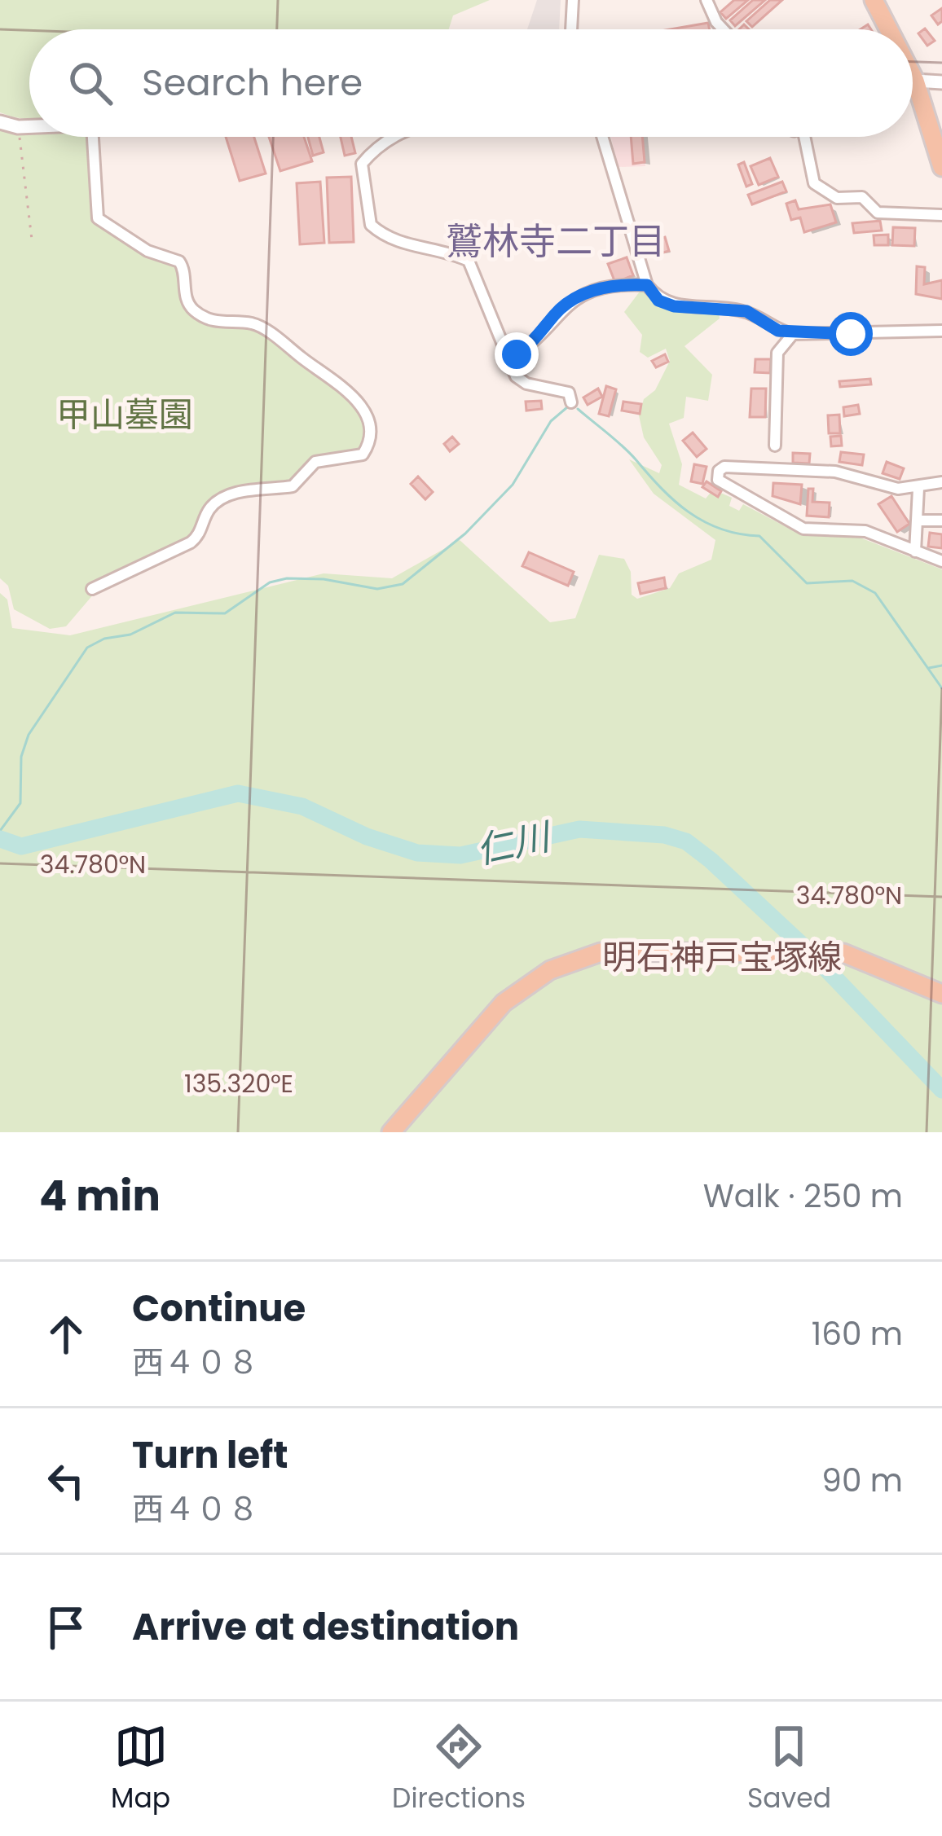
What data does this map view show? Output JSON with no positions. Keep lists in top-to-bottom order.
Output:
{
  "streets": {
    "main road": ["明石神戸宝塚線"]
  },
  "districts": ["鷲林寺二丁目"],
  "water": ["仁川"],
  "parks": ["甲山墓園"],
  "page": {
    "search": "Search here",
    "heading": ["4 min", "Walk · 250 m"],
    "list": [
      ["Continue", "西４０８", "160 m"],
      ["Turn left", "西４０８", "90 m"],
      "Arrive at destination"
    ],
    "nav": ["Map", "Directions", "Saved"]
  },
  "coordinates": ["34.780°N", "135.320°E"]
}
